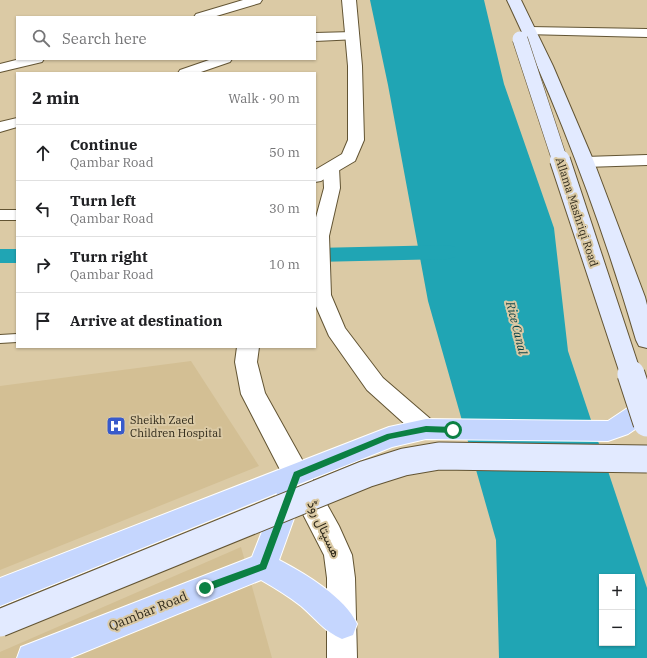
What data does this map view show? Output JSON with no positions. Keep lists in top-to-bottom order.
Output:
{
  "streets": {
    "main road": ["Allama Mashriqi Road", "Qambar Road"],
    "street": ["ھسپتال روڈ"]
  },
  "water": ["Rice Canal"],
  "places": {
    "hospital": ["Sheikh Zaed Children Hospital"]
  },
  "page": {
    "search": "Search here",
    "heading": ["2 min", "Walk · 90 m"],
    "list": [
      ["Continue", "Qambar Road", "50 m"],
      ["Turn left", "Qambar Road", "30 m"],
      ["Turn right", "Qambar Road", "10 m"],
      "Arrive at destination"
    ],
    "map_buttons": ["+", "−"]
  }
}
